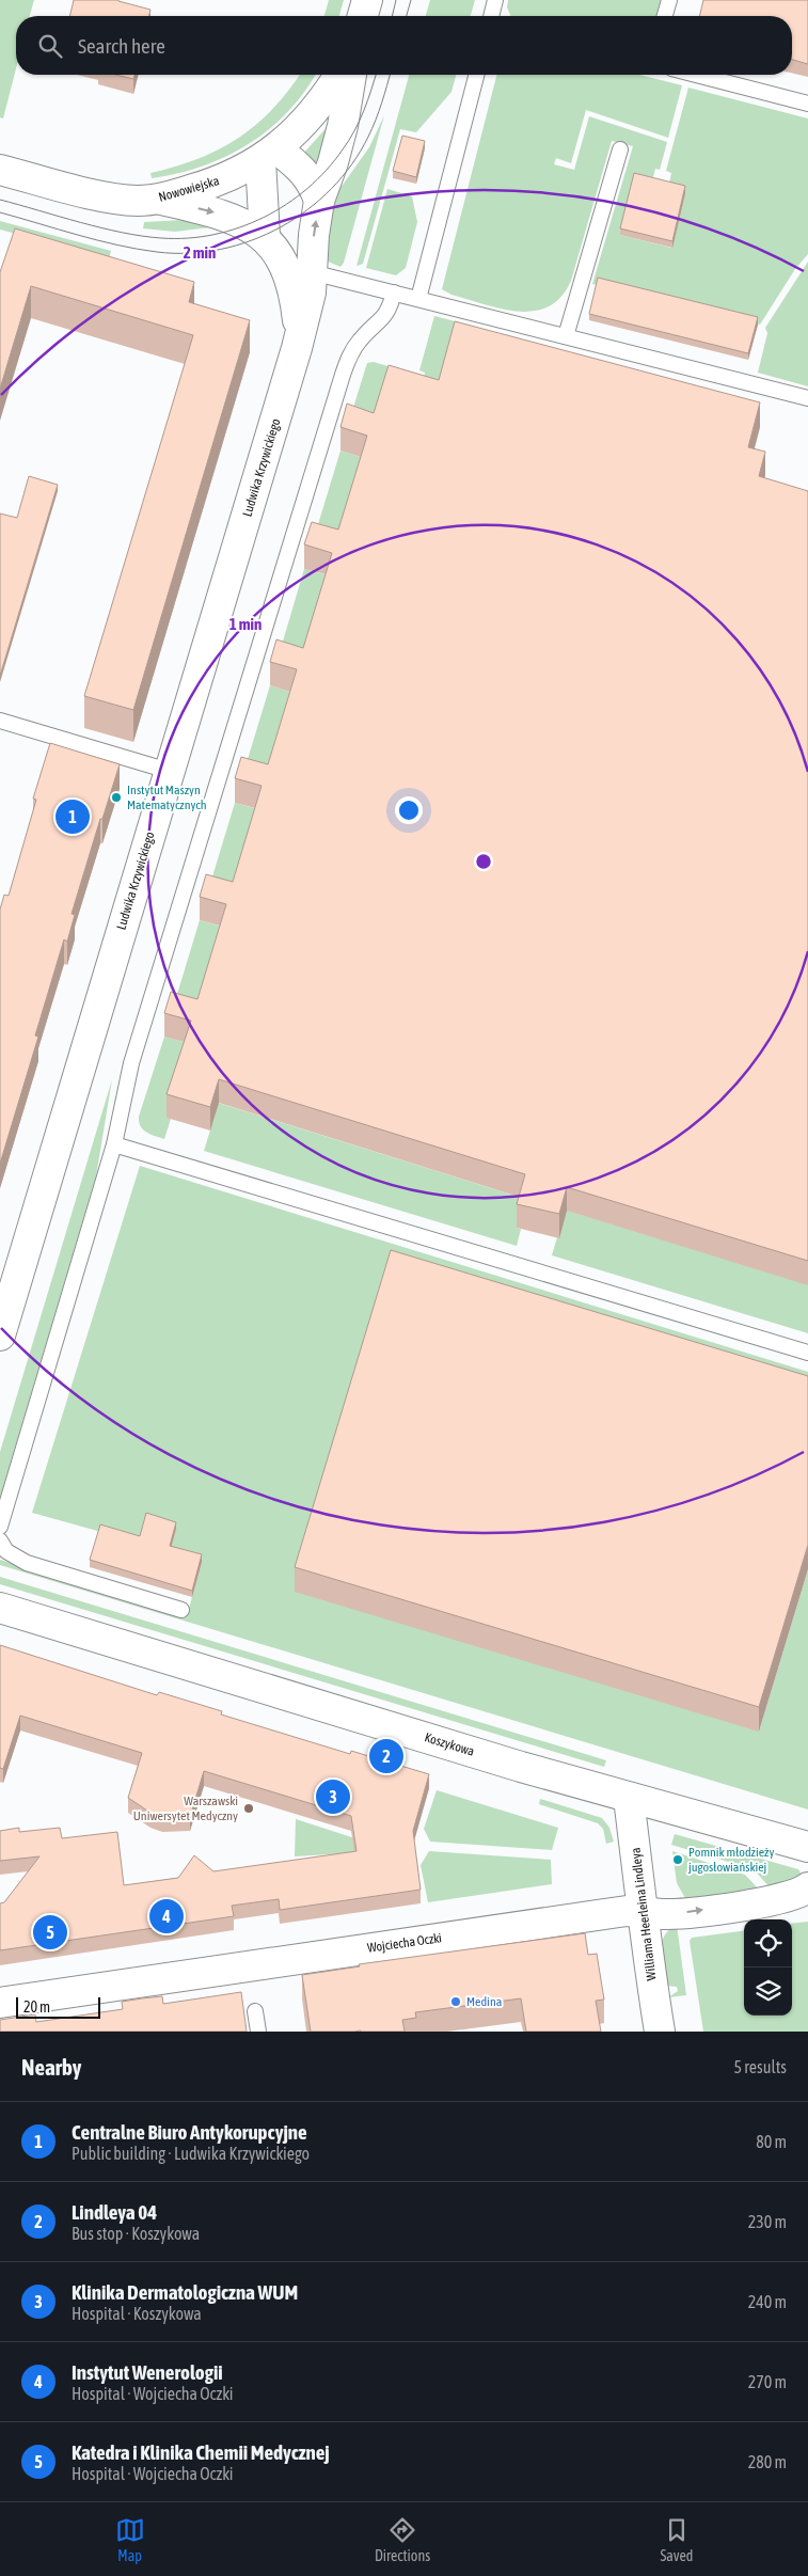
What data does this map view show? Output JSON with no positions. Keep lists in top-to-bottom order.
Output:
{
  "streets": {
    "street": [
      "Nowowiejska",
      "Ludwika Krzywickiego",
      "Koszykowa",
      "Williama Heerleina Lindleya",
      "Wojciecha Oczki"
    ]
  },
  "crossings": [
    ["Nowowiejska", "Ludwika Krzywickiego"],
    ["Koszykowa", "Williama Heerleina Lindleya"],
    ["Williama Heerleina Lindleya", "Wojciecha Oczki"]
  ],
  "places": [
    "Instytut Maszyn Matematycznych",
    "Warszawski Uniwersytet Medyczny",
    "Pomnik młodzieży jugosłowiańskiej",
    "Medina"
  ],
  "scale_bar": "20 m",
  "page": {
    "search": "Search here",
    "pins": [
      "1",
      "2",
      "3",
      "4",
      "5"
    ],
    "scale": "20 m",
    "heading": ["Nearby", "5 results"],
    "list": [
      {
        "mark": "1",
        "name": "Centralne Biuro Antykorupcyjne",
        "note": "Public building · Ludwika Krzywickiego",
        "value": "80 m"
      },
      {
        "mark": "2",
        "name": "Lindleya 04",
        "note": "Bus stop · Koszykowa",
        "value": "230 m"
      },
      {
        "mark": "3",
        "name": "Klinika Dermatologiczna WUM",
        "note": "Hospital · Koszykowa",
        "value": "240 m"
      },
      {
        "mark": "4",
        "name": "Instytut Wenerologii",
        "note": "Hospital · Wojciecha Oczki",
        "value": "270 m"
      },
      {
        "mark": "5",
        "name": "Katedra i Klinika Chemii Medycznej",
        "note": "Hospital · Wojciecha Oczki",
        "value": "280 m"
      }
    ],
    "nav": ["Map", "Directions", "Saved"]
  },
  "rings": ["2 min", "1 min"]
}
